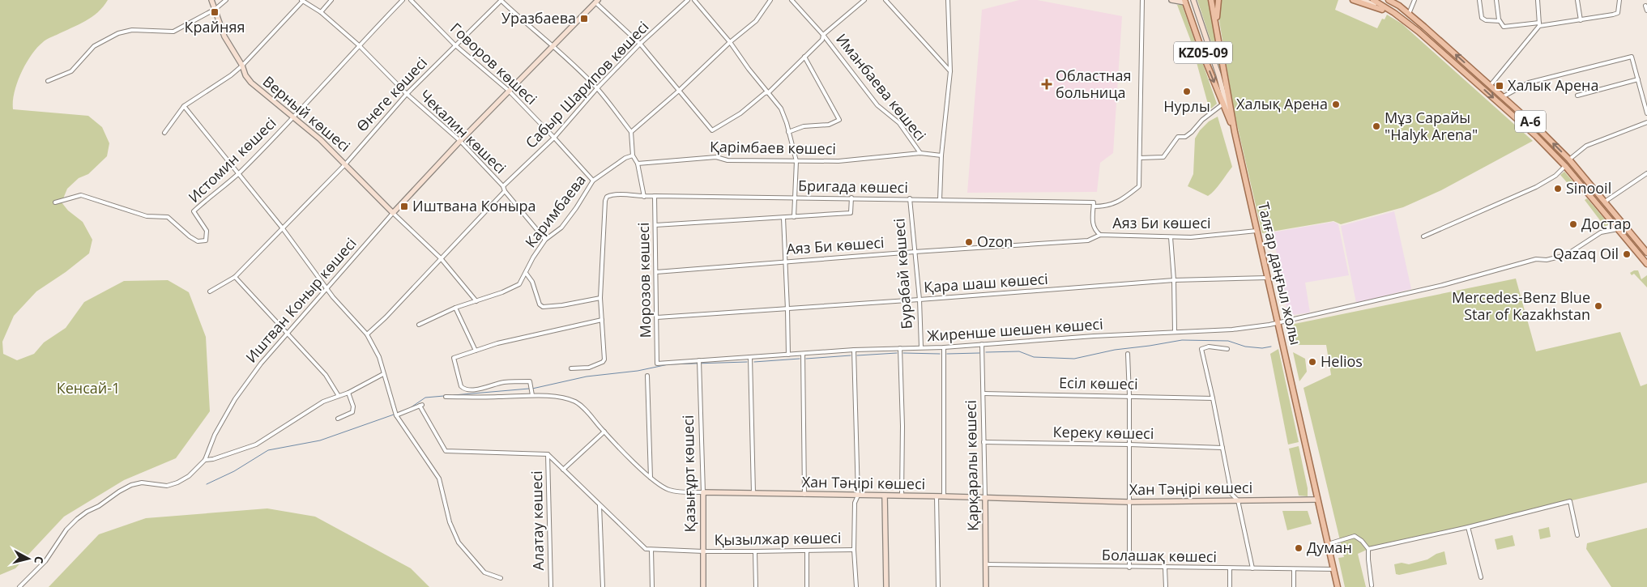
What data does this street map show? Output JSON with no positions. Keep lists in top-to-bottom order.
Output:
{
  "streets": {
    "main road": ["KZ05-09", "A-6", "Талғар даңғыл жолы"],
    "street": [
      "Говоров көшесі",
      "Сабыр Шарипов көшесі",
      "Иманбаева көшесі",
      "Өнеге көшесі",
      "Верный көшесі",
      "Чекалин көшесі",
      "Қарімбаев көшесі",
      "Истомин көшесі",
      "Бригада көшесі",
      "Каримбаева",
      "Аяз Би көшесі",
      "Бурабай көшесі",
      "Морозов көшесі",
      "Қара шаш көшесі",
      "Иштван Коныр көшесі",
      "Жиренше шешен көшесі",
      "Есіл көшесі",
      "Кереку көшесі",
      "Қарқаралы көшесі",
      "Қазығұрт көшесі",
      "Хан Тәңірі көшесі",
      "Алатау көшесі",
      "Қызылжар көшесі",
      "Болашақ көшесі"
    ]
  },
  "crossings": [
    ["KZ05-09", "Талғар даңғыл жолы"],
    ["Говоров көшесі", "Сабыр Шарипов көшесі"],
    ["Говоров көшесі", "Өнеге көшесі"],
    ["Говоров көшесі", "Каримбаева"],
    ["Говоров көшесі", "Иштван Коныр көшесі"],
    ["Сабыр Шарипов көшесі", "Чекалин көшесі"],
    ["Иманбаева көшесі", "Қарімбаев көшесі"],
    ["Өнеге көшесі", "Верный көшесі"],
    ["Өнеге көшесі", "Чекалин көшесі"],
    ["Верный көшесі", "Истомин көшесі"],
    ["Верный көшесі", "Иштван Коныр көшесі"],
    ["A-6", "Жиренше шешен көшесі"],
    ["Чекалин көшесі", "Истомин көшесі"],
    ["Чекалин көшесі", "Каримбаева"],
    ["Чекалин көшесі", "Иштван Коныр көшесі"],
    ["Бригада көшесі", "Бурабай көшесі"],
    ["Бригада көшесі", "Морозов көшесі"],
    ["Аяз Би көшесі", "Бурабай көшесі"],
    ["Аяз Би көшесі", "Талғар даңғыл жолы"],
    ["Аяз Би көшесі", "Морозов көшесі"],
    ["Бурабай көшесі", "Қара шаш көшесі"],
    ["Бурабай көшесі", "Жиренше шешен көшесі"],
    ["Бурабай көшесі", "Хан Тәңірі көшесі"],
    ["Талғар даңғыл жолы", "Қара шаш көшесі"],
    ["Талғар даңғыл жолы", "Жиренше шешен көшесі"],
    ["Талғар даңғыл жолы", "Хан Тәңірі көшесі"],
    ["Талғар даңғыл жолы", "Болашақ көшесі"],
    ["Морозов көшесі", "Қара шаш көшесі"],
    ["Морозов көшесі", "Жиренше шешен көшесі"],
    ["Жиренше шешен көшесі", "Қарқаралы көшесі"],
    ["Жиренше шешен көшесі", "Қазығұрт көшесі"],
    ["Есіл көшесі", "Қарқаралы көшесі"],
    ["Кереку көшесі", "Қарқаралы көшесі"],
    ["Қарқаралы көшесі", "Хан Тәңірі көшесі"],
    ["Қарқаралы көшесі", "Болашақ көшесі"],
    ["Қазығұрт көшесі", "Хан Тәңірі көшесі"],
    ["Қазығұрт көшесі", "Қызылжар көшесі"]
  ],
  "parks": ["Кенсай-1"],
  "places": {
    "transit": [
      "Крайняя",
      "Уразбаева",
      "Халык Арена",
      "Иштвана Коныра"
    ],
    "health": ["Областная больница"],
    "other": [
      "Нурлы",
      "Халық Арена",
      "Мұз Сарайы \"Halyk Arena\"",
      "Sinooil",
      "Достар",
      "Ozon",
      "Qazaq Oil",
      "Mercedes-Benz Blue Star of Kazakhstan",
      "Helios",
      "Думан"
    ]
  },
  "north": "right"
}
